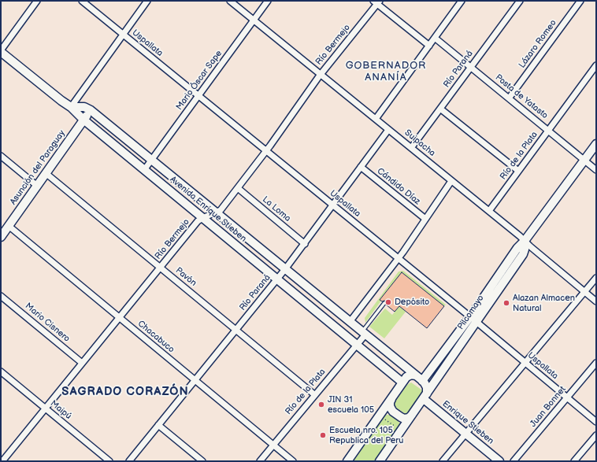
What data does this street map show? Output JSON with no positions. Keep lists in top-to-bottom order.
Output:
{
  "streets": {
    "main road": [
      "Asunción del Paraguay",
      "Avenida Enrique Stieben",
      "Pilcomayo",
      "Enrique Stieben"
    ],
    "street": [
      "Uspallata",
      "Lázaro Romeo",
      "Río Bermejo",
      "Río Paraná",
      "Mario Óscar Sape",
      "Posta de Yatasto",
      "Suipacha",
      "Río de la Plata",
      "Cándido Díaz",
      "La Loma",
      "Pavón",
      "Mario Cisnero",
      "Chacabuco",
      "Juan Bonnet",
      "Maipú"
    ]
  },
  "crossings": [
    ["Uspallata", "Río Bermejo"],
    ["Uspallata", "Río Paraná"],
    ["Uspallata", "Mario Óscar Sape"],
    ["Uspallata", "Pilcomayo"],
    ["Uspallata", "Juan Bonnet"],
    ["Lázaro Romeo", "Posta de Yatasto"],
    ["Río Bermejo", "Suipacha"],
    ["Río Bermejo", "Avenida Enrique Stieben"],
    ["Río Bermejo", "La Loma"],
    ["Río Bermejo", "Pavón"],
    ["Río Bermejo", "Mario Cisnero"],
    ["Río Bermejo", "Chacabuco"],
    ["Río Bermejo", "Maipú"],
    ["Río Paraná", "Posta de Yatasto"],
    ["Río Paraná", "Suipacha"],
    ["Río Paraná", "Cándido Díaz"],
    ["Río Paraná", "Avenida Enrique Stieben"],
    ["Río Paraná", "La Loma"],
    ["Río Paraná", "Pavón"],
    ["Río Paraná", "Chacabuco"],
    ["Mario Óscar Sape", "Suipacha"],
    ["Mario Óscar Sape", "Avenida Enrique Stieben"],
    ["Posta de Yatasto", "Río de la Plata"],
    ["Posta de Yatasto", "Pilcomayo"],
    ["Suipacha", "Río de la Plata"],
    ["Suipacha", "Pilcomayo"],
    ["Río de la Plata", "Avenida Enrique Stieben"],
    ["Río de la Plata", "Pavón"],
    ["Río de la Plata", "Chacabuco"],
    ["Asunción del Paraguay", "Avenida Enrique Stieben"],
    ["Asunción del Paraguay", "Pavón"],
    ["Asunción del Paraguay", "Chacabuco"],
    ["Avenida Enrique Stieben", "Pilcomayo"],
    ["Avenida Enrique Stieben", "Enrique Stieben"],
    ["Pilcomayo", "Enrique Stieben"]
  ],
  "districts": ["GOBERNADOR ANANÍA", "SAGRADO CORAZÓN"],
  "places": [
    "Depósito",
    "Alazan Almacen Natural",
    "JIN 31 escuela 105",
    "Escuela nro. 105 Republica del Peru"
  ]
}
